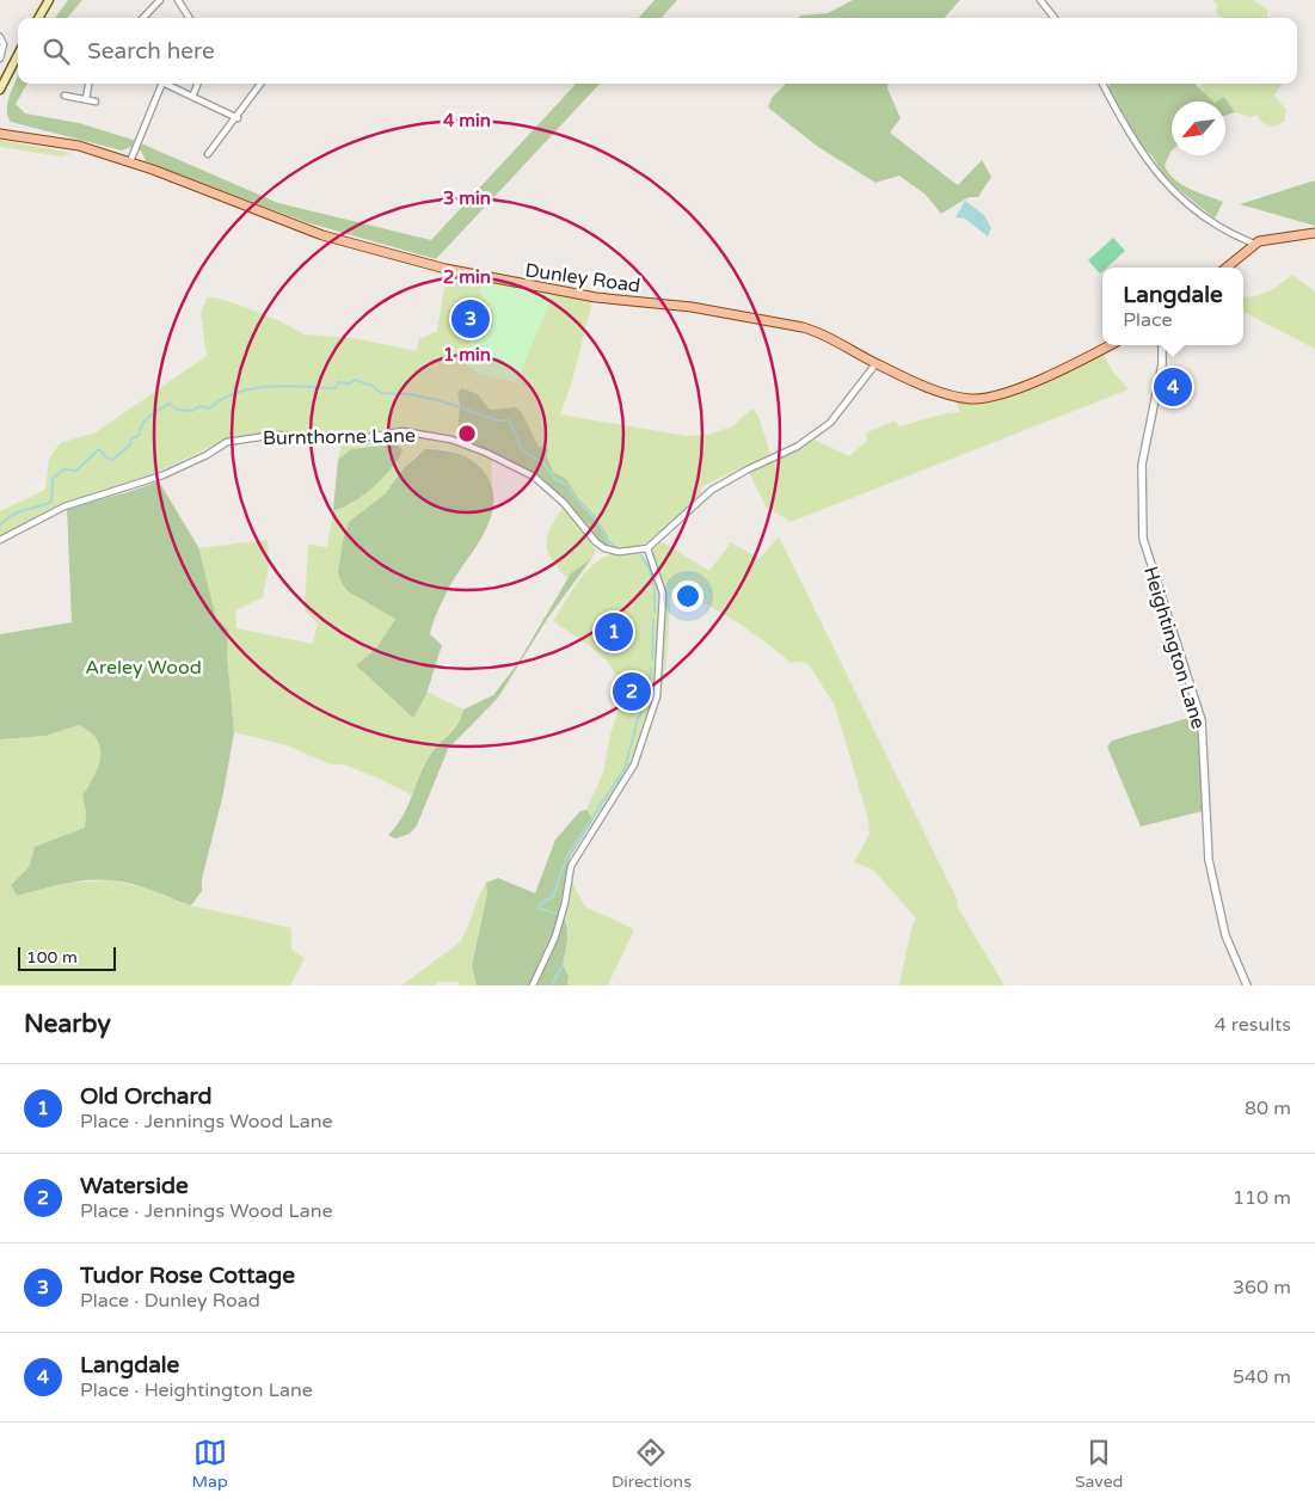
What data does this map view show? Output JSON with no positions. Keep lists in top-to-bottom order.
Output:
{
  "streets": {
    "main road": ["Dunley Road"],
    "street": ["Burnthorne Lane", "Heightington Lane"]
  },
  "parks": ["Areley Wood"],
  "scale_bar": "100 m",
  "north": "bottom left",
  "page": {
    "search": "Search here",
    "popup": ["Langdale", "Place"],
    "pins": [
      "3",
      "4",
      "1",
      "2"
    ],
    "scale": "100 m",
    "heading": ["Nearby", "4 results"],
    "list": [
      {
        "mark": "1",
        "name": "Old Orchard",
        "note": "Place · Jennings Wood Lane",
        "value": "80 m"
      },
      {
        "mark": "2",
        "name": "Waterside",
        "note": "Place · Jennings Wood Lane",
        "value": "110 m"
      },
      {
        "mark": "3",
        "name": "Tudor Rose Cottage",
        "note": "Place · Dunley Road",
        "value": "360 m"
      },
      {
        "mark": "4",
        "name": "Langdale",
        "note": "Place · Heightington Lane",
        "value": "540 m"
      }
    ],
    "nav": ["Map", "Directions", "Saved"]
  },
  "rings": [
    "4 min",
    "3 min",
    "2 min",
    "1 min"
  ]
}
